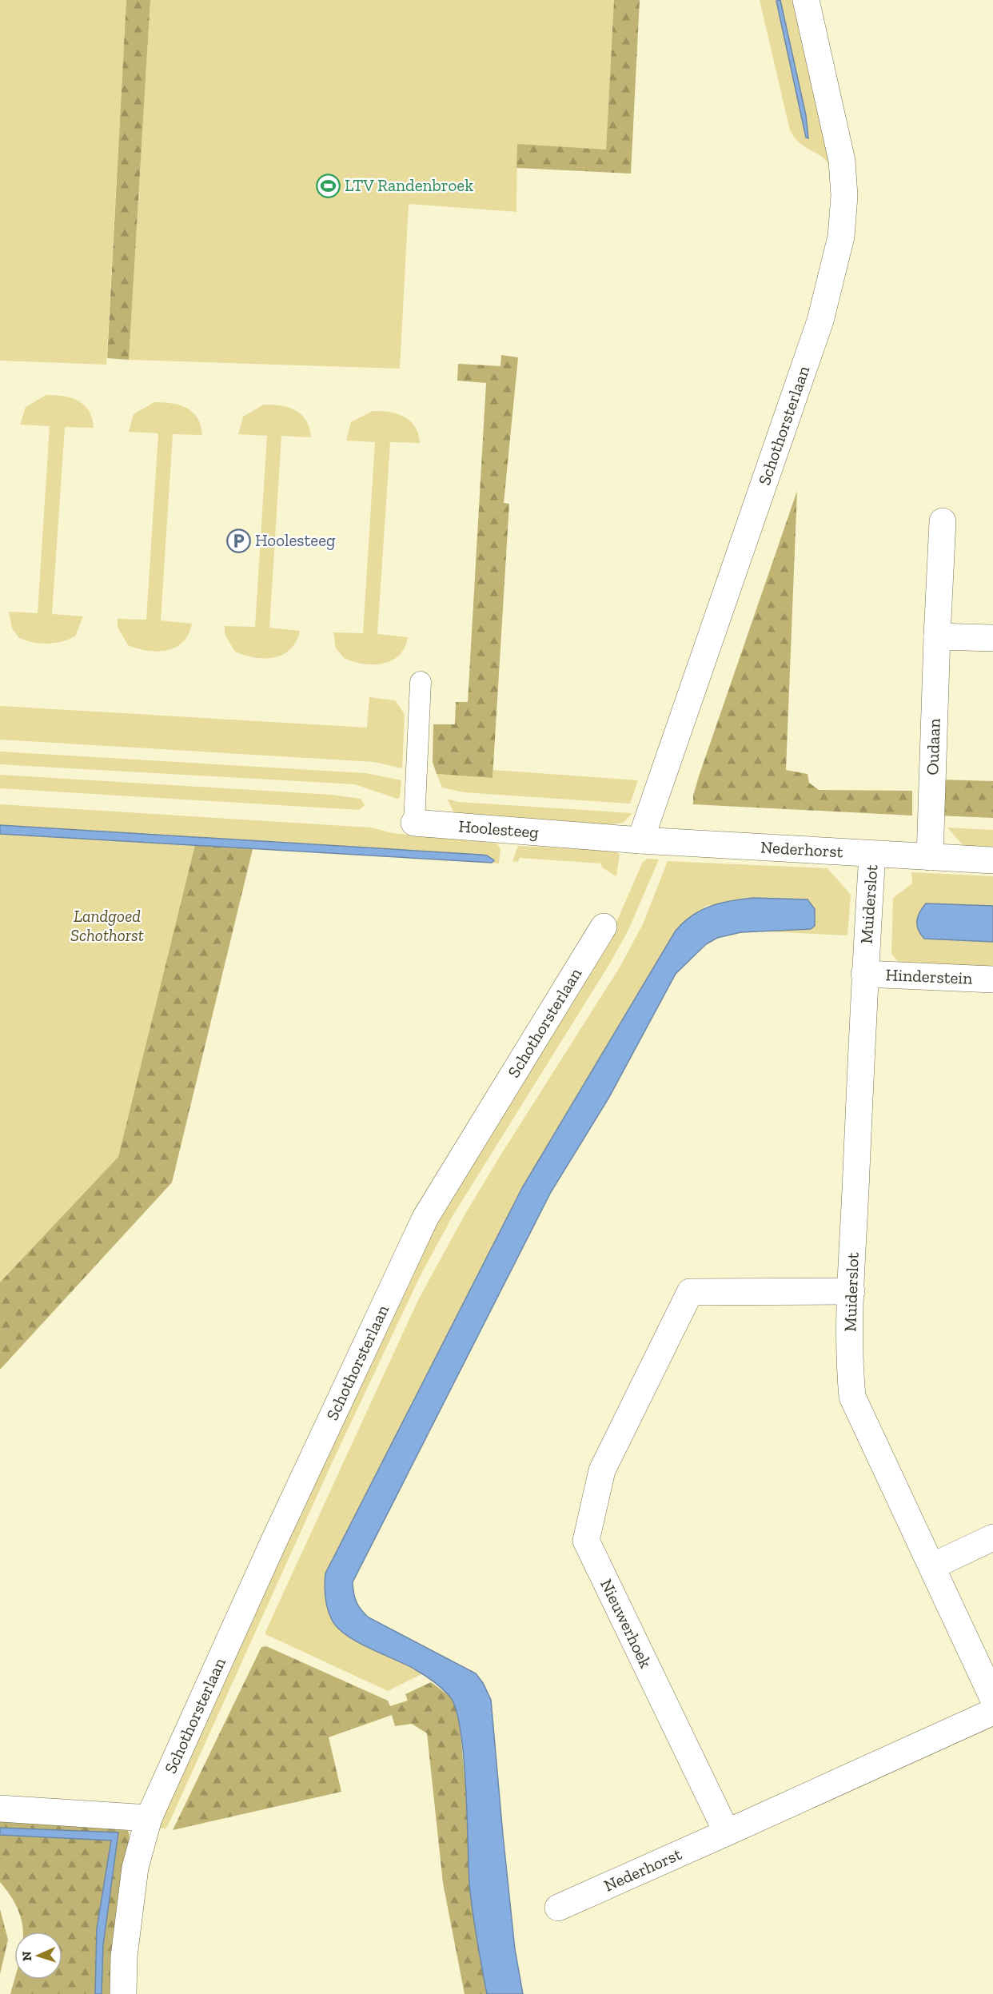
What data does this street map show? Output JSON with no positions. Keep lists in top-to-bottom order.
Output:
{
  "streets": {
    "street": [
      "Schothorsterlaan",
      "Oudaan",
      "Hoolesteeg",
      "Nederhorst",
      "Muiderslot",
      "Hinderstein",
      "Nieuwerhoek"
    ]
  },
  "crossings": [
    ["Schothorsterlaan", "Hoolesteeg"],
    ["Schothorsterlaan", "Nederhorst"],
    ["Oudaan", "Nederhorst"],
    ["Hoolesteeg", "Nederhorst"],
    ["Nederhorst", "Muiderslot"],
    ["Nederhorst", "Nieuwerhoek"],
    ["Muiderslot", "Hinderstein"],
    ["Muiderslot", "Nieuwerhoek"]
  ],
  "parks": ["Landgoed Schothorst"],
  "places": {
    "sports": ["LTV Randenbroek"],
    "parking": ["Hoolesteeg"]
  },
  "north": "left"
}
